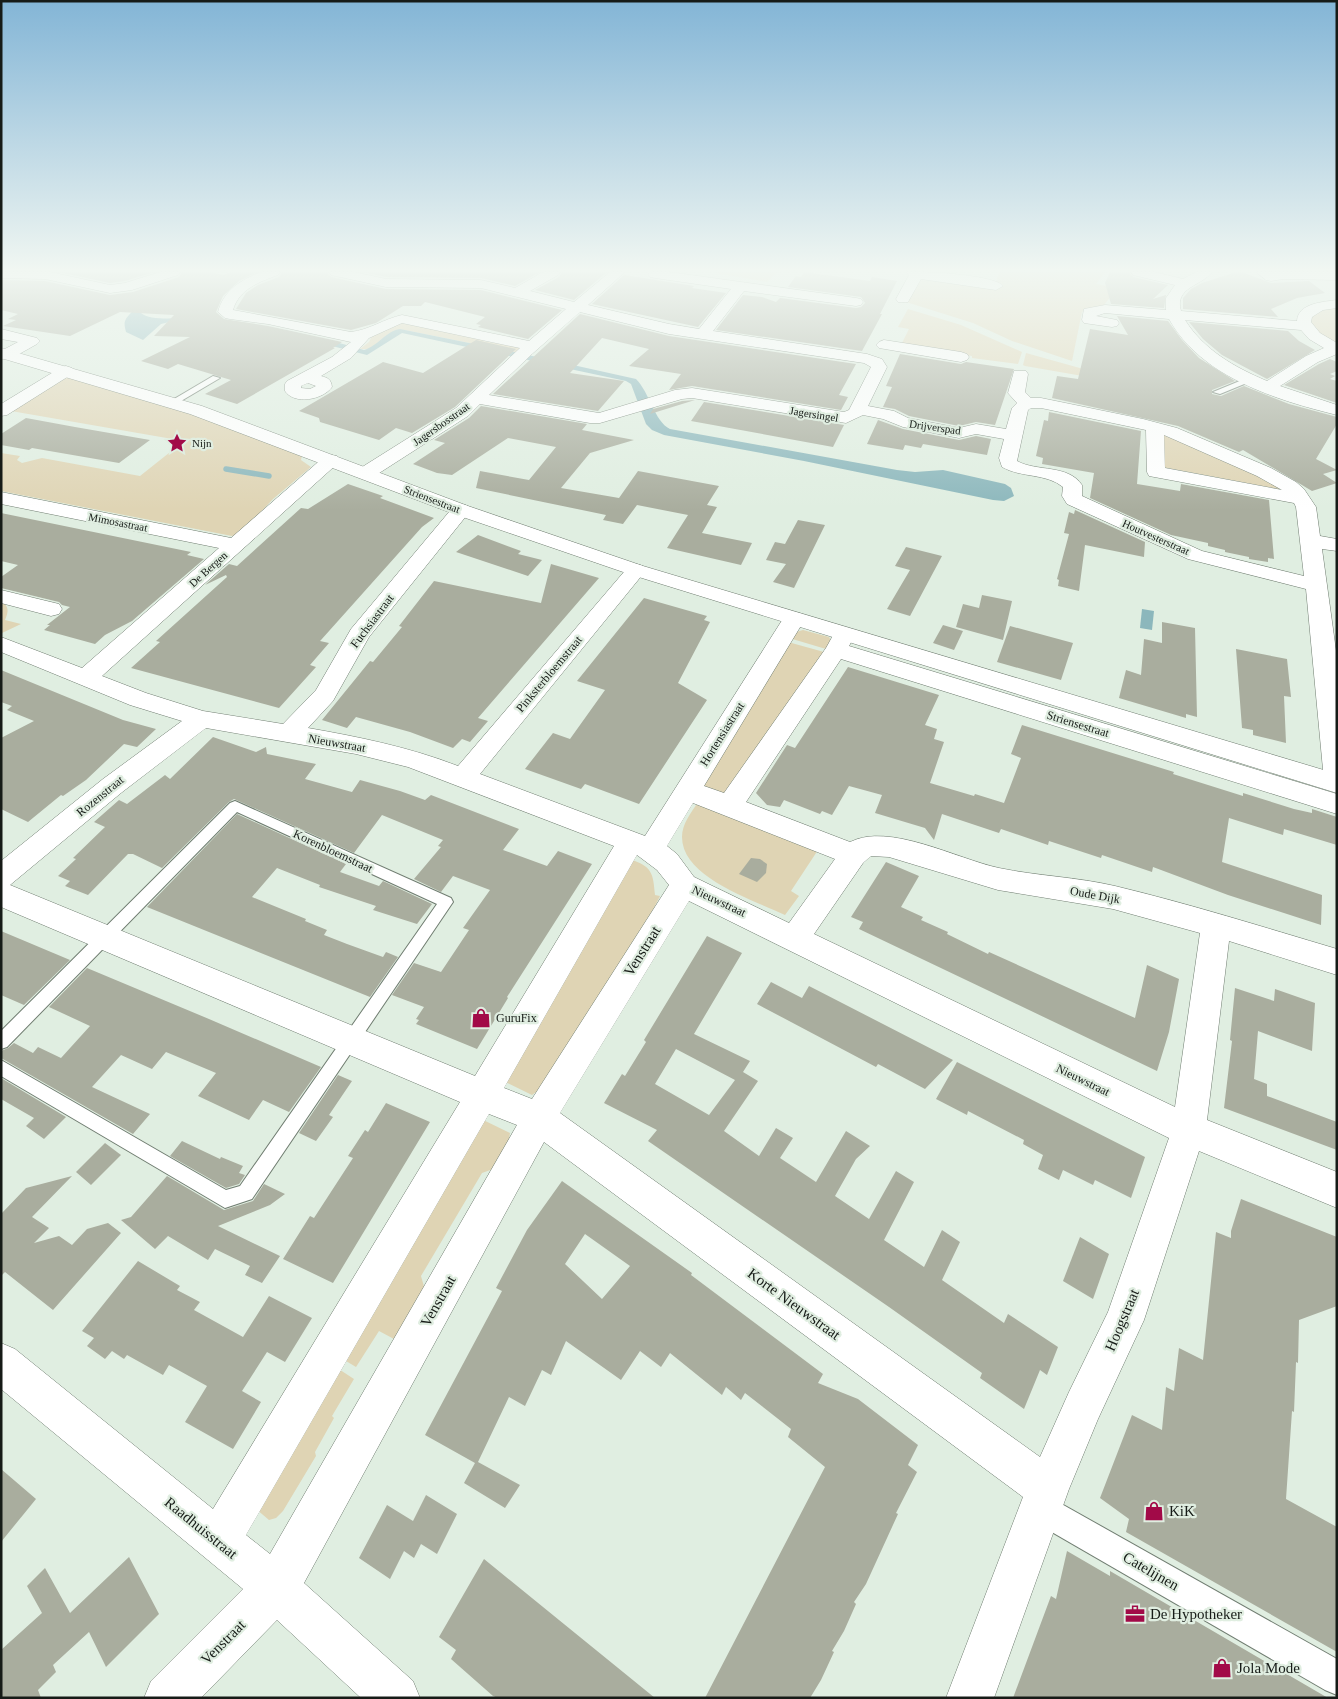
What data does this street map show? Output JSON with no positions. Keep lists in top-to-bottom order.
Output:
{
  "streets": {
    "street": [
      "Jagersingel",
      "Jagersbosstraat",
      "Drijverspad",
      "Striensestraat",
      "Mimosastraat",
      "Houtvesterstraat",
      "De Bergen",
      "Fuchsiastraat",
      "Pinksterbloemstraat",
      "Hortensiastraat",
      "Nieuwstraat",
      "Rozenstraat",
      "Oude Dijk",
      "Venstraat",
      "Korte Nieuwstraat",
      "Hoogstraat",
      "Raadhuisstraat",
      "Catelijnen"
    ],
    "lane": ["Korenbloemstraat"]
  },
  "crossings": [
    ["Jagersingel", "Jagersbosstraat"],
    ["Jagersingel", "Drijverspad"],
    ["Jagersbosstraat", "Striensestraat"],
    ["Drijverspad", "Houtvesterstraat"],
    ["Striensestraat", "De Bergen"],
    ["Striensestraat", "Fuchsiastraat"],
    ["Striensestraat", "Pinksterbloemstraat"],
    ["Striensestraat", "Hortensiastraat"],
    ["Mimosastraat", "De Bergen"],
    ["De Bergen", "Nieuwstraat"],
    ["Fuchsiastraat", "Nieuwstraat"],
    ["Pinksterbloemstraat", "Nieuwstraat"],
    ["Hortensiastraat", "Nieuwstraat"],
    ["Nieuwstraat", "Rozenstraat"],
    ["Nieuwstraat", "Venstraat"],
    ["Nieuwstraat", "Hoogstraat"],
    ["Oude Dijk", "Hoogstraat"],
    ["Venstraat", "Korte Nieuwstraat"],
    ["Venstraat", "Raadhuisstraat"],
    ["Korte Nieuwstraat", "Hoogstraat"],
    ["Korte Nieuwstraat", "Catelijnen"],
    ["Hoogstraat", "Catelijnen"]
  ],
  "places": {
    "place": ["Nijn"],
    "shop": ["GuruFix", "KiK", "Jola Mode"],
    "office": ["De Hypotheker"]
  }
}
